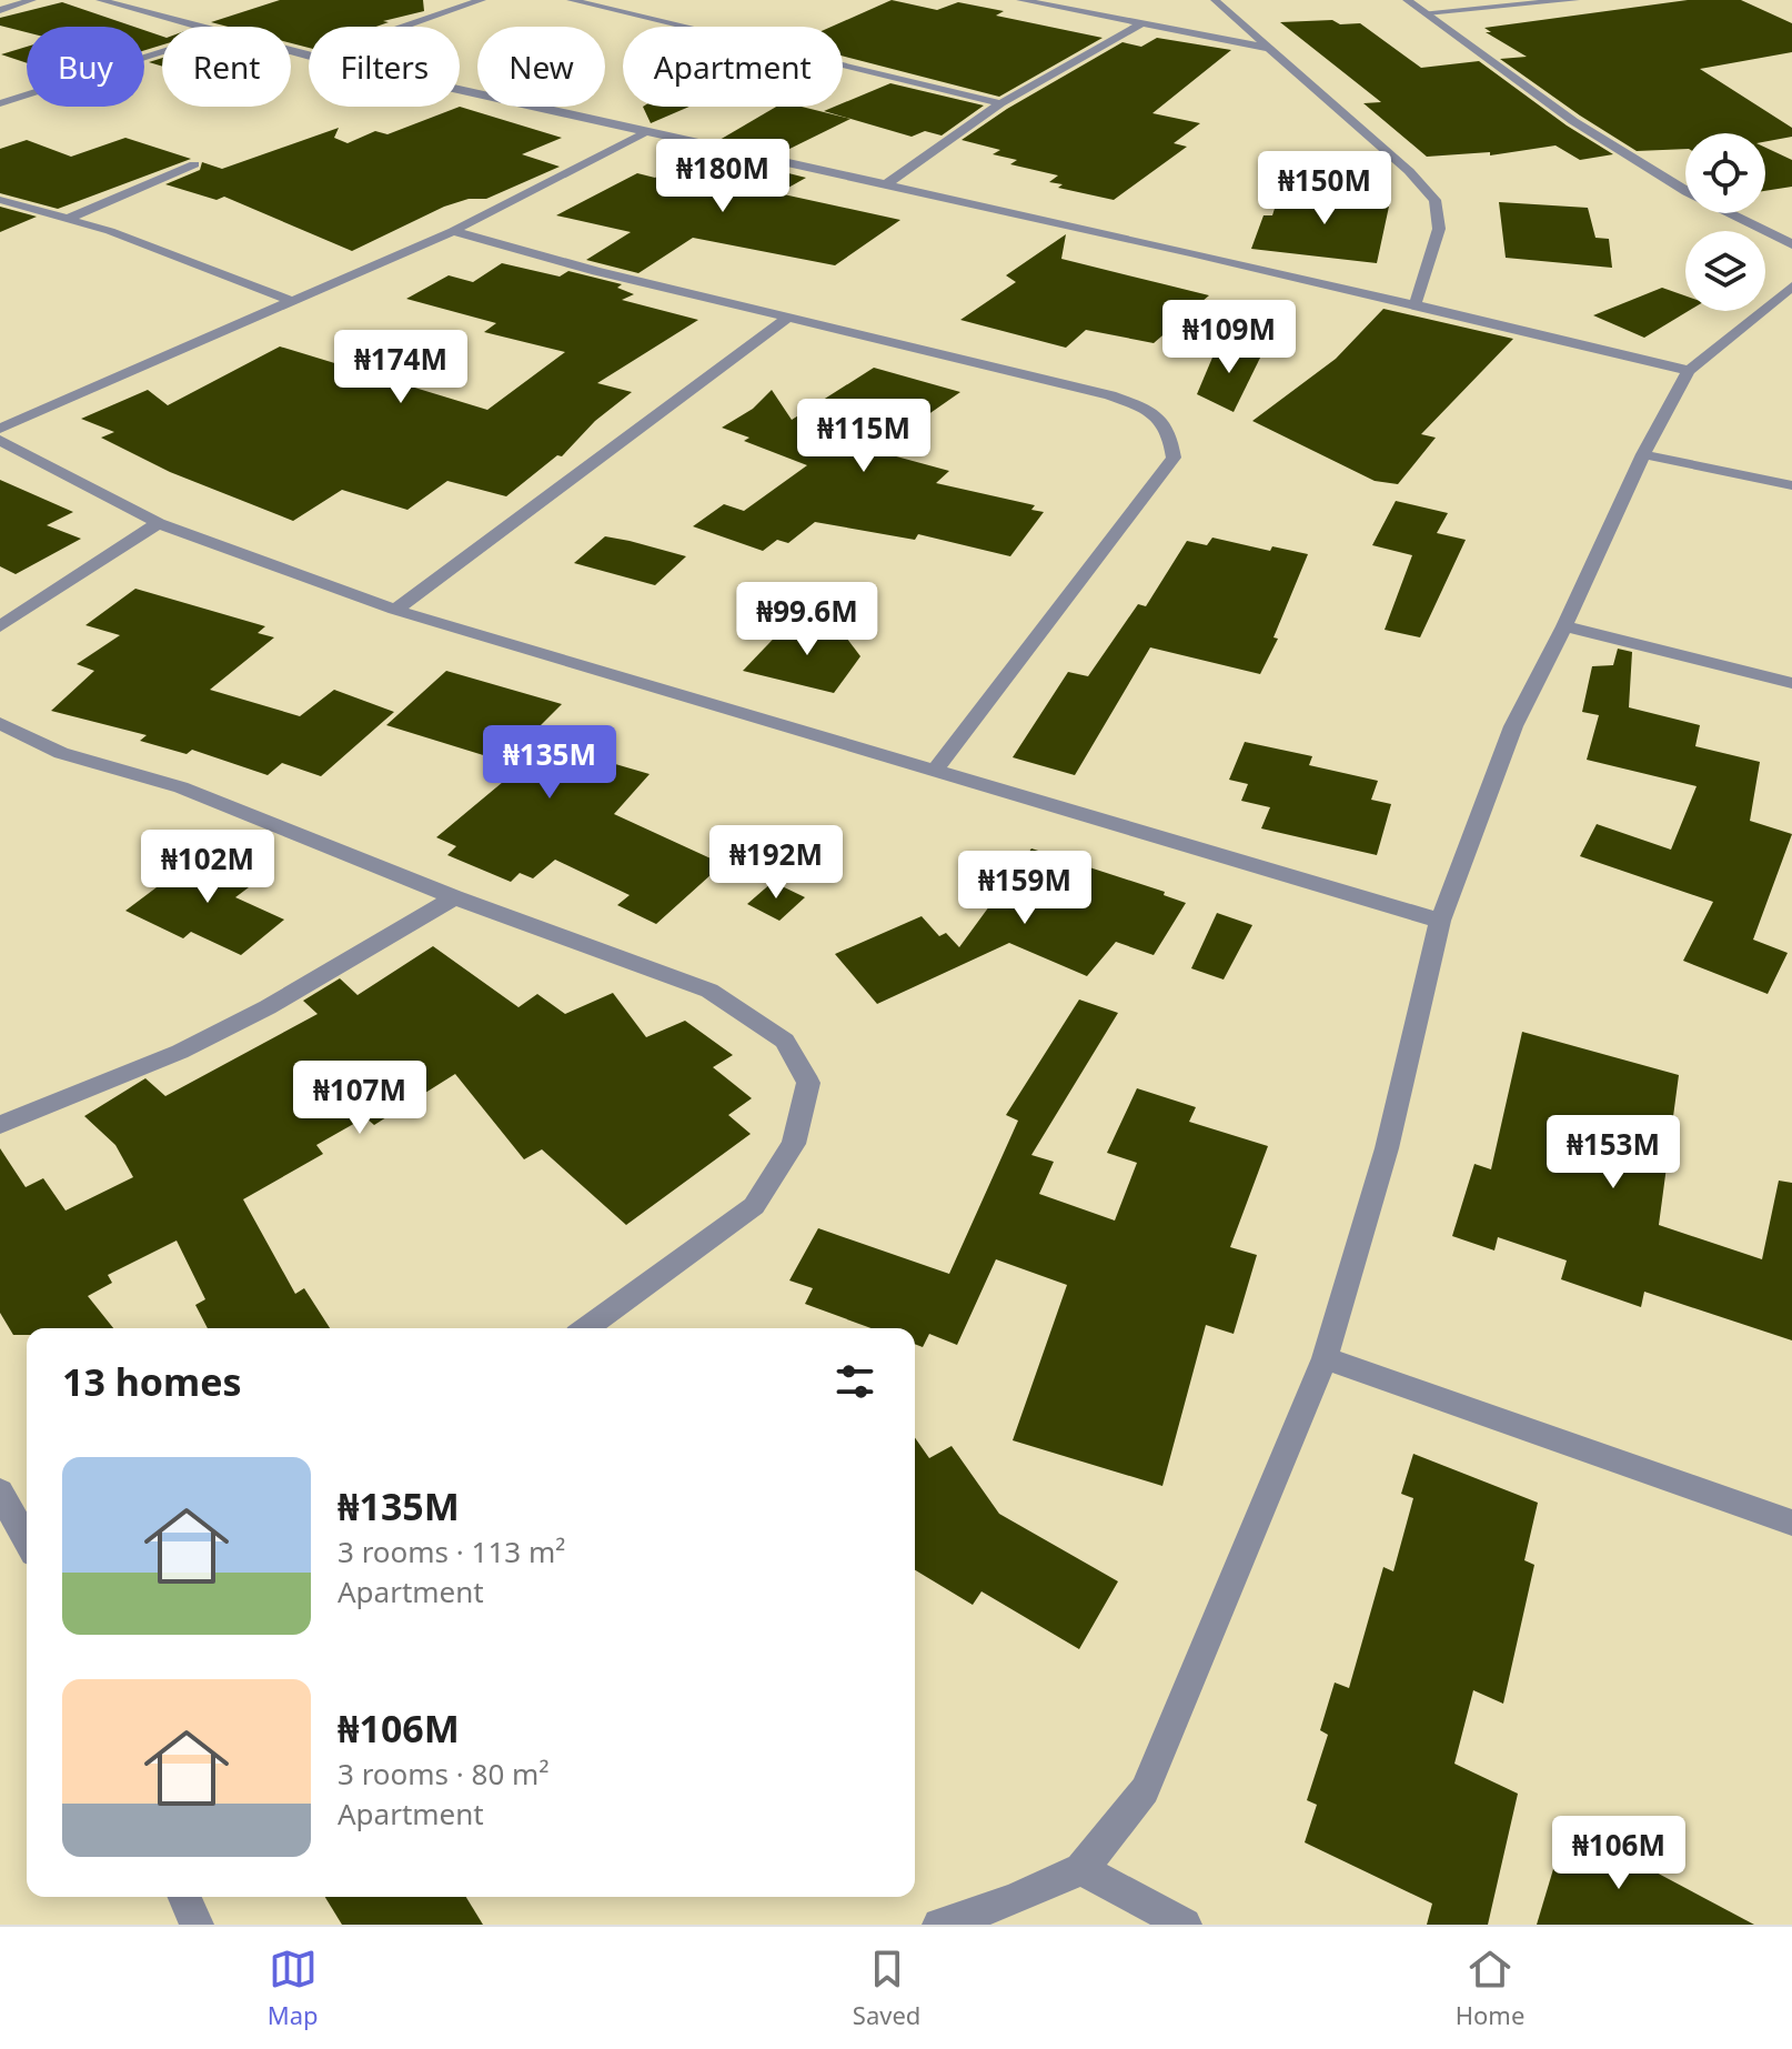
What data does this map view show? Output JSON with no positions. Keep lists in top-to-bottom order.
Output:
{
  "page": {
    "chip": [
      "Buy",
      "Rent",
      "Filters",
      "New",
      "Apartment"
    ],
    "price": [
      "₦180M",
      "₦150M",
      "₦109M",
      "₦174M",
      "₦115M",
      "₦99.6M",
      "₦135M",
      "₦192M",
      "₦102M",
      "₦159M",
      "₦107M",
      "₦153M",
      "₦106M"
    ],
    "heading": "13 homes",
    "list": [
      {
        "name": "₦135M",
        "note": "3 rooms · 113 m² · Apartment"
      },
      {
        "name": "₦106M",
        "note": "3 rooms · 80 m² · Apartment"
      }
    ],
    "tabs": ["Map", "Saved", "Home"]
  }
}
